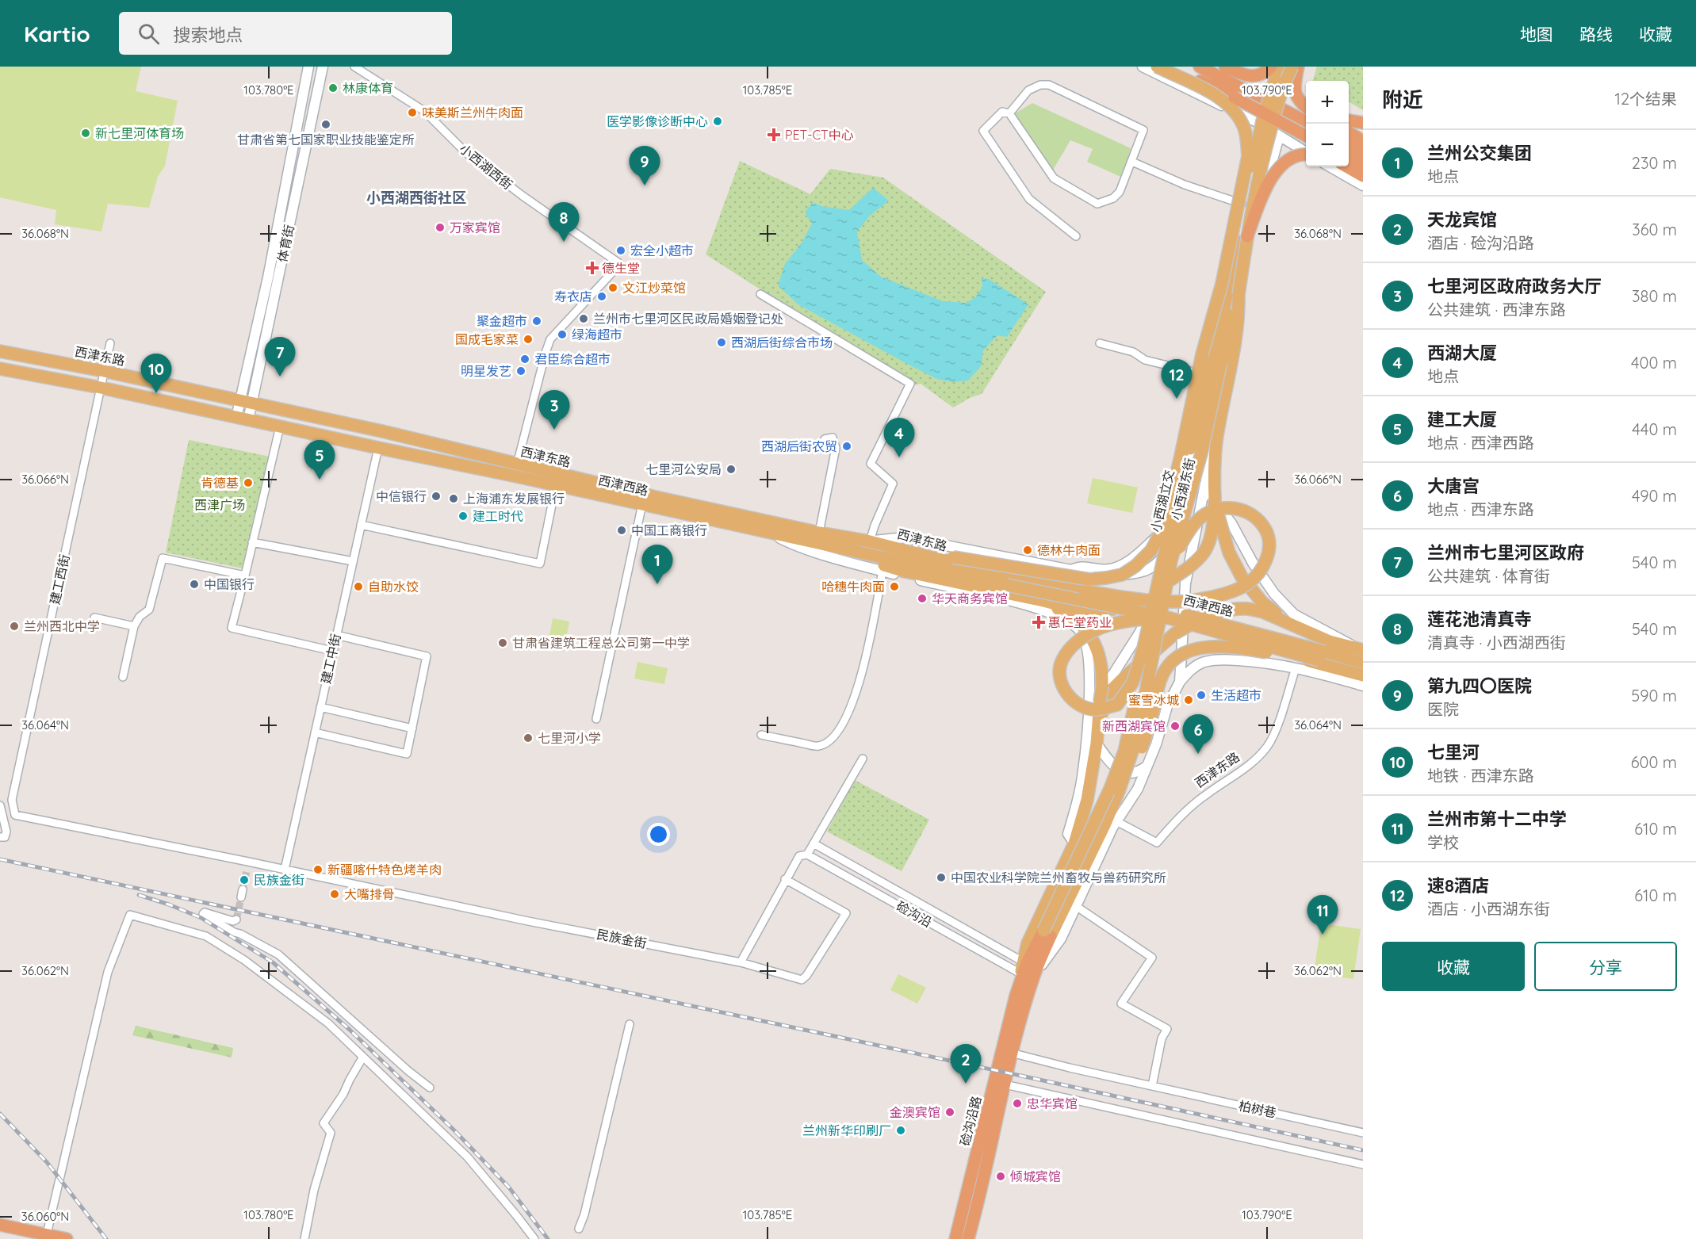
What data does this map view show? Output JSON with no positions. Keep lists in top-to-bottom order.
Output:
{
  "streets": {
    "highway": ["硷沟沿路"],
    "main road": ["西津东路", "西津西路", "小西湖立交"],
    "street": [
      "小西湖西街",
      "体育街",
      "小西湖东街",
      "建工西街",
      "建工中街",
      "硷沟沿",
      "民族金街",
      "柏树巷"
    ]
  },
  "crossings": [
    ["小西湖西街", "西津东路"],
    ["体育街", "西津东路"],
    ["体育街", "西津西路"],
    ["西津东路", "西津西路"],
    ["西津东路", "小西湖东街"],
    ["西津东路", "建工西街"],
    ["西津西路", "建工中街"],
    ["建工西街", "民族金街"],
    ["建工中街", "民族金街"],
    ["柏树巷", "硷沟沿路"]
  ],
  "districts": ["小西湖西街社区"],
  "parks": ["西津广场"],
  "places": {
    "other": [
      "林康体育",
      "味美斯兰州牛肉面",
      "医学影像诊断中心",
      "甘肃省第七国家职业技能鉴定所",
      "新七里河体育场",
      "万家宾馆",
      "宏全小超市",
      "文江炒菜馆",
      "寿衣店",
      "兰州市七里河区民政局婚姻登记处",
      "聚金超市",
      "绿海超市",
      "国成毛家菜",
      "西湖后街综合市场",
      "君臣综合超市",
      "明星发艺",
      "西湖后街农贸",
      "七里河公安局",
      "肯德基",
      "中信银行",
      "上海浦东发展银行",
      "建工时代",
      "中国工商银行",
      "德林牛肉面",
      "中国银行",
      "自助水饺",
      "哈穗牛肉面",
      "华天商务宾馆",
      "兰州西北中学",
      "甘肃省建筑工程总公司第一中学",
      "生活超市",
      "蜜雪冰城",
      "新西湖宾馆",
      "七里河小学",
      "新疆喀什特色烤羊肉",
      "中国农业科学院兰州畜牧与兽药研究所",
      "民族金街",
      "大嘴排骨",
      "忠华宾馆",
      "金澳宾馆",
      "兰州新华印刷厂",
      "倾城宾馆"
    ],
    "health": ["PET-CT中心", "德生堂", "惠仁堂药业"]
  },
  "page": {
    "header": "Kartio",
    "search": "搜索地点",
    "nav": ["地图", "路线", "收藏"],
    "heading": ["附近", "12个结果"],
    "map_buttons": ["+", "−"],
    "list": [
      {
        "mark": "1",
        "name": "兰州公交集团",
        "note": "地点",
        "value": "230 m"
      },
      {
        "mark": "2",
        "name": "天龙宾馆",
        "note": "酒店 · 硷沟沿路",
        "value": "360 m"
      },
      {
        "mark": "3",
        "name": "七里河区政府政务大厅",
        "note": "公共建筑 · 西津东路",
        "value": "380 m"
      },
      {
        "mark": "4",
        "name": "西湖大厦",
        "note": "地点",
        "value": "400 m"
      },
      {
        "mark": "5",
        "name": "建工大厦",
        "note": "地点 · 西津西路",
        "value": "440 m"
      },
      {
        "mark": "6",
        "name": "大唐宫",
        "note": "地点 · 西津东路",
        "value": "490 m"
      },
      {
        "mark": "7",
        "name": "兰州市七里河区政府",
        "note": "公共建筑 · 体育街",
        "value": "540 m"
      },
      {
        "mark": "8",
        "name": "莲花池清真寺",
        "note": "清真寺 · 小西湖西街",
        "value": "540 m"
      },
      {
        "mark": "9",
        "name": "第九四〇医院",
        "note": "医院",
        "value": "590 m"
      },
      {
        "mark": "10",
        "name": "七里河",
        "note": "地铁 · 西津东路",
        "value": "600 m"
      },
      {
        "mark": "11",
        "name": "兰州市第十二中学",
        "note": "学校",
        "value": "610 m"
      },
      {
        "mark": "12",
        "name": "速8酒店",
        "note": "酒店 · 小西湖东街",
        "value": "610 m"
      }
    ],
    "pins": [
      "9",
      "8",
      "7",
      "10",
      "12",
      "3",
      "4",
      "5",
      "1",
      "6",
      "11",
      "2"
    ],
    "buttons": ["收藏", "分享"]
  },
  "coordinates": [
    "103.780°E",
    "103.785°E",
    "103.790°E",
    "36.068°N",
    "36.066°N",
    "36.064°N",
    "36.062°N",
    "36.060°N"
  ]
}
